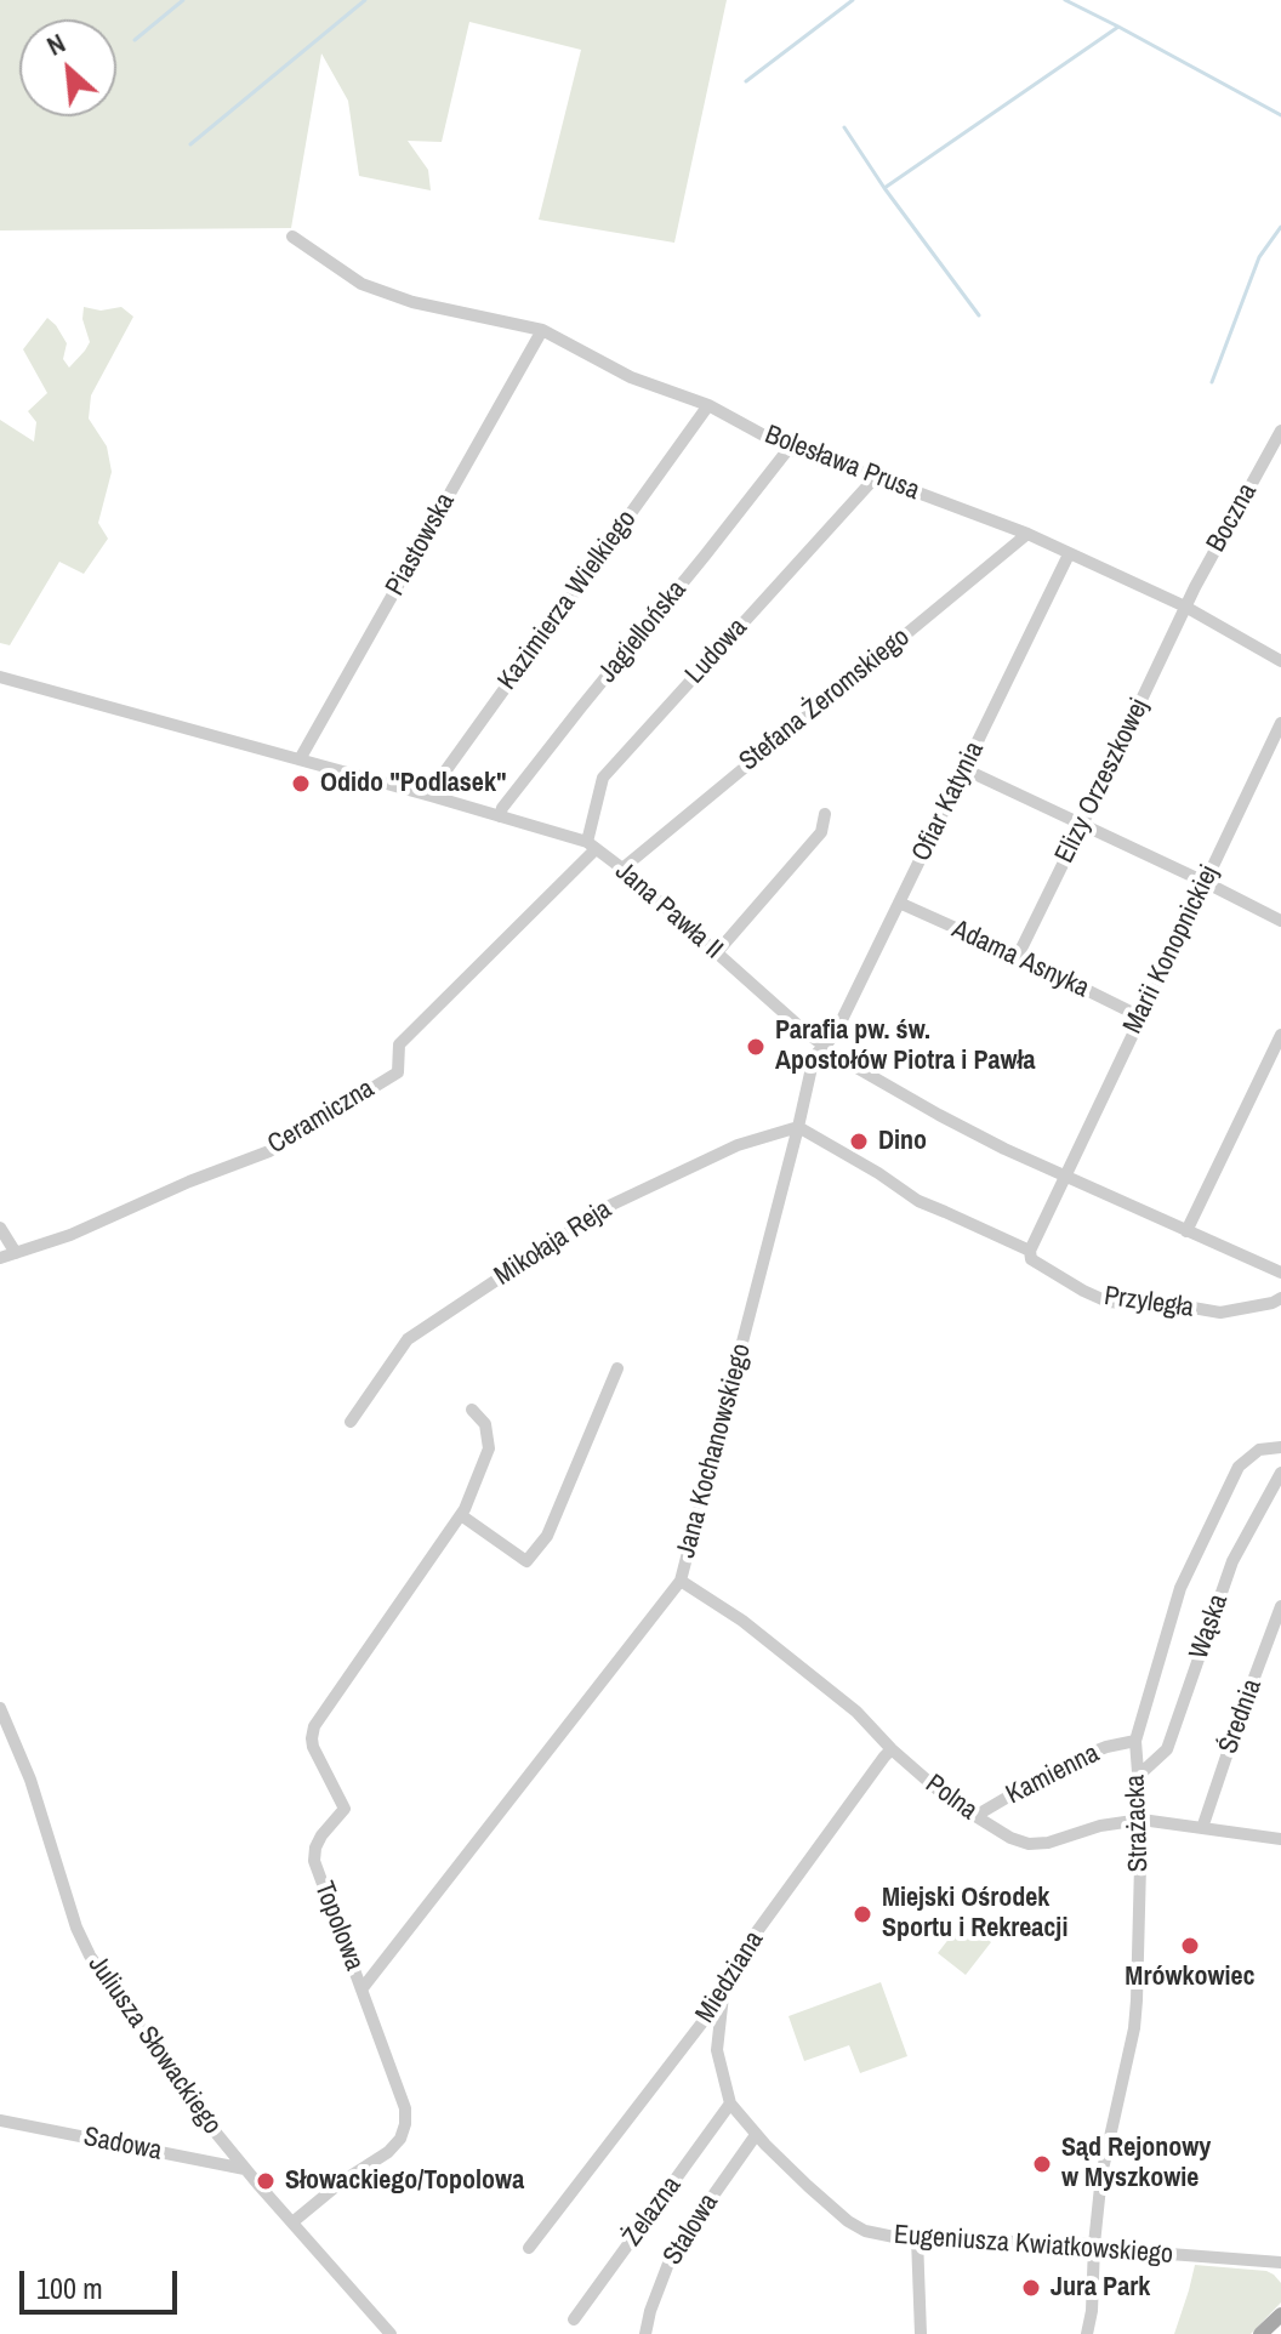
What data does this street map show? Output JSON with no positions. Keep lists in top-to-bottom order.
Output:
{
  "streets": {
    "street": [
      "Bolesława Prusa",
      "Boczna",
      "Piastowska",
      "Kazimierza Wielkiego",
      "Jagiellońska",
      "Ludowa",
      "Stefana Żeromskiego",
      "Elizy Orzeszkowej",
      "Ofiar Katynia",
      "Jana Pawła II",
      "Marii Konopnickiej",
      "Adama Asnyka",
      "Ceramiczna",
      "Mikołaja Reja",
      "Przyległa",
      "Jana Kochanowskiego",
      "Wąska",
      "Średnia",
      "Kamienna",
      "Polna",
      "Strażacka",
      "Topolowa",
      "Miedziana",
      "Juliusza Słowackiego",
      "Sadowa",
      "Żelazna",
      "Stalowa",
      "Eugeniusza Kwiatkowskiego"
    ]
  },
  "crossings": [
    ["Bolesława Prusa", "Boczna"],
    ["Bolesława Prusa", "Piastowska"],
    ["Bolesława Prusa", "Kazimierza Wielkiego"],
    ["Bolesława Prusa", "Jagiellońska"],
    ["Bolesława Prusa", "Ludowa"],
    ["Bolesława Prusa", "Stefana Żeromskiego"],
    ["Bolesława Prusa", "Elizy Orzeszkowej"],
    ["Bolesława Prusa", "Ofiar Katynia"],
    ["Boczna", "Elizy Orzeszkowej"],
    ["Piastowska", "Jana Pawła II"],
    ["Kazimierza Wielkiego", "Jana Pawła II"],
    ["Jagiellońska", "Jana Pawła II"],
    ["Ludowa", "Jana Pawła II"],
    ["Ludowa", "Ceramiczna"],
    ["Stefana Żeromskiego", "Jana Pawła II"],
    ["Elizy Orzeszkowej", "Adama Asnyka"],
    ["Ofiar Katynia", "Jana Pawła II"],
    ["Ofiar Katynia", "Adama Asnyka"],
    ["Ofiar Katynia", "Jana Kochanowskiego"],
    ["Jana Pawła II", "Marii Konopnickiej"],
    ["Jana Pawła II", "Ceramiczna"],
    ["Jana Pawła II", "Jana Kochanowskiego"],
    ["Marii Konopnickiej", "Adama Asnyka"],
    ["Mikołaja Reja", "Przyległa"],
    ["Mikołaja Reja", "Jana Kochanowskiego"],
    ["Przyległa", "Jana Kochanowskiego"],
    ["Jana Kochanowskiego", "Polna"],
    ["Jana Kochanowskiego", "Topolowa"],
    ["Wąska", "Strażacka"],
    ["Średnia", "Polna"],
    ["Kamienna", "Polna"],
    ["Kamienna", "Strażacka"],
    ["Polna", "Strażacka"],
    ["Polna", "Miedziana"],
    ["Strażacka", "Eugeniusza Kwiatkowskiego"],
    ["Topolowa", "Juliusza Słowackiego"],
    ["Miedziana", "Eugeniusza Kwiatkowskiego"],
    ["Juliusza Słowackiego", "Sadowa"],
    ["Żelazna", "Eugeniusza Kwiatkowskiego"],
    ["Stalowa", "Eugeniusza Kwiatkowskiego"]
  ],
  "places": [
    "Odido \"Podlasek\"",
    "Parafia pw. św. Apostołów Piotra i Pawła",
    "Dino",
    "Miejski Ośrodek Sportu i Rekreacji",
    "Mrówkowiec",
    "Sąd Rejonowy w Myszkowie",
    "Słowackiego/Topolowa",
    "Jura Park"
  ],
  "scale_bar": "100 m",
  "north": "top left"
}
